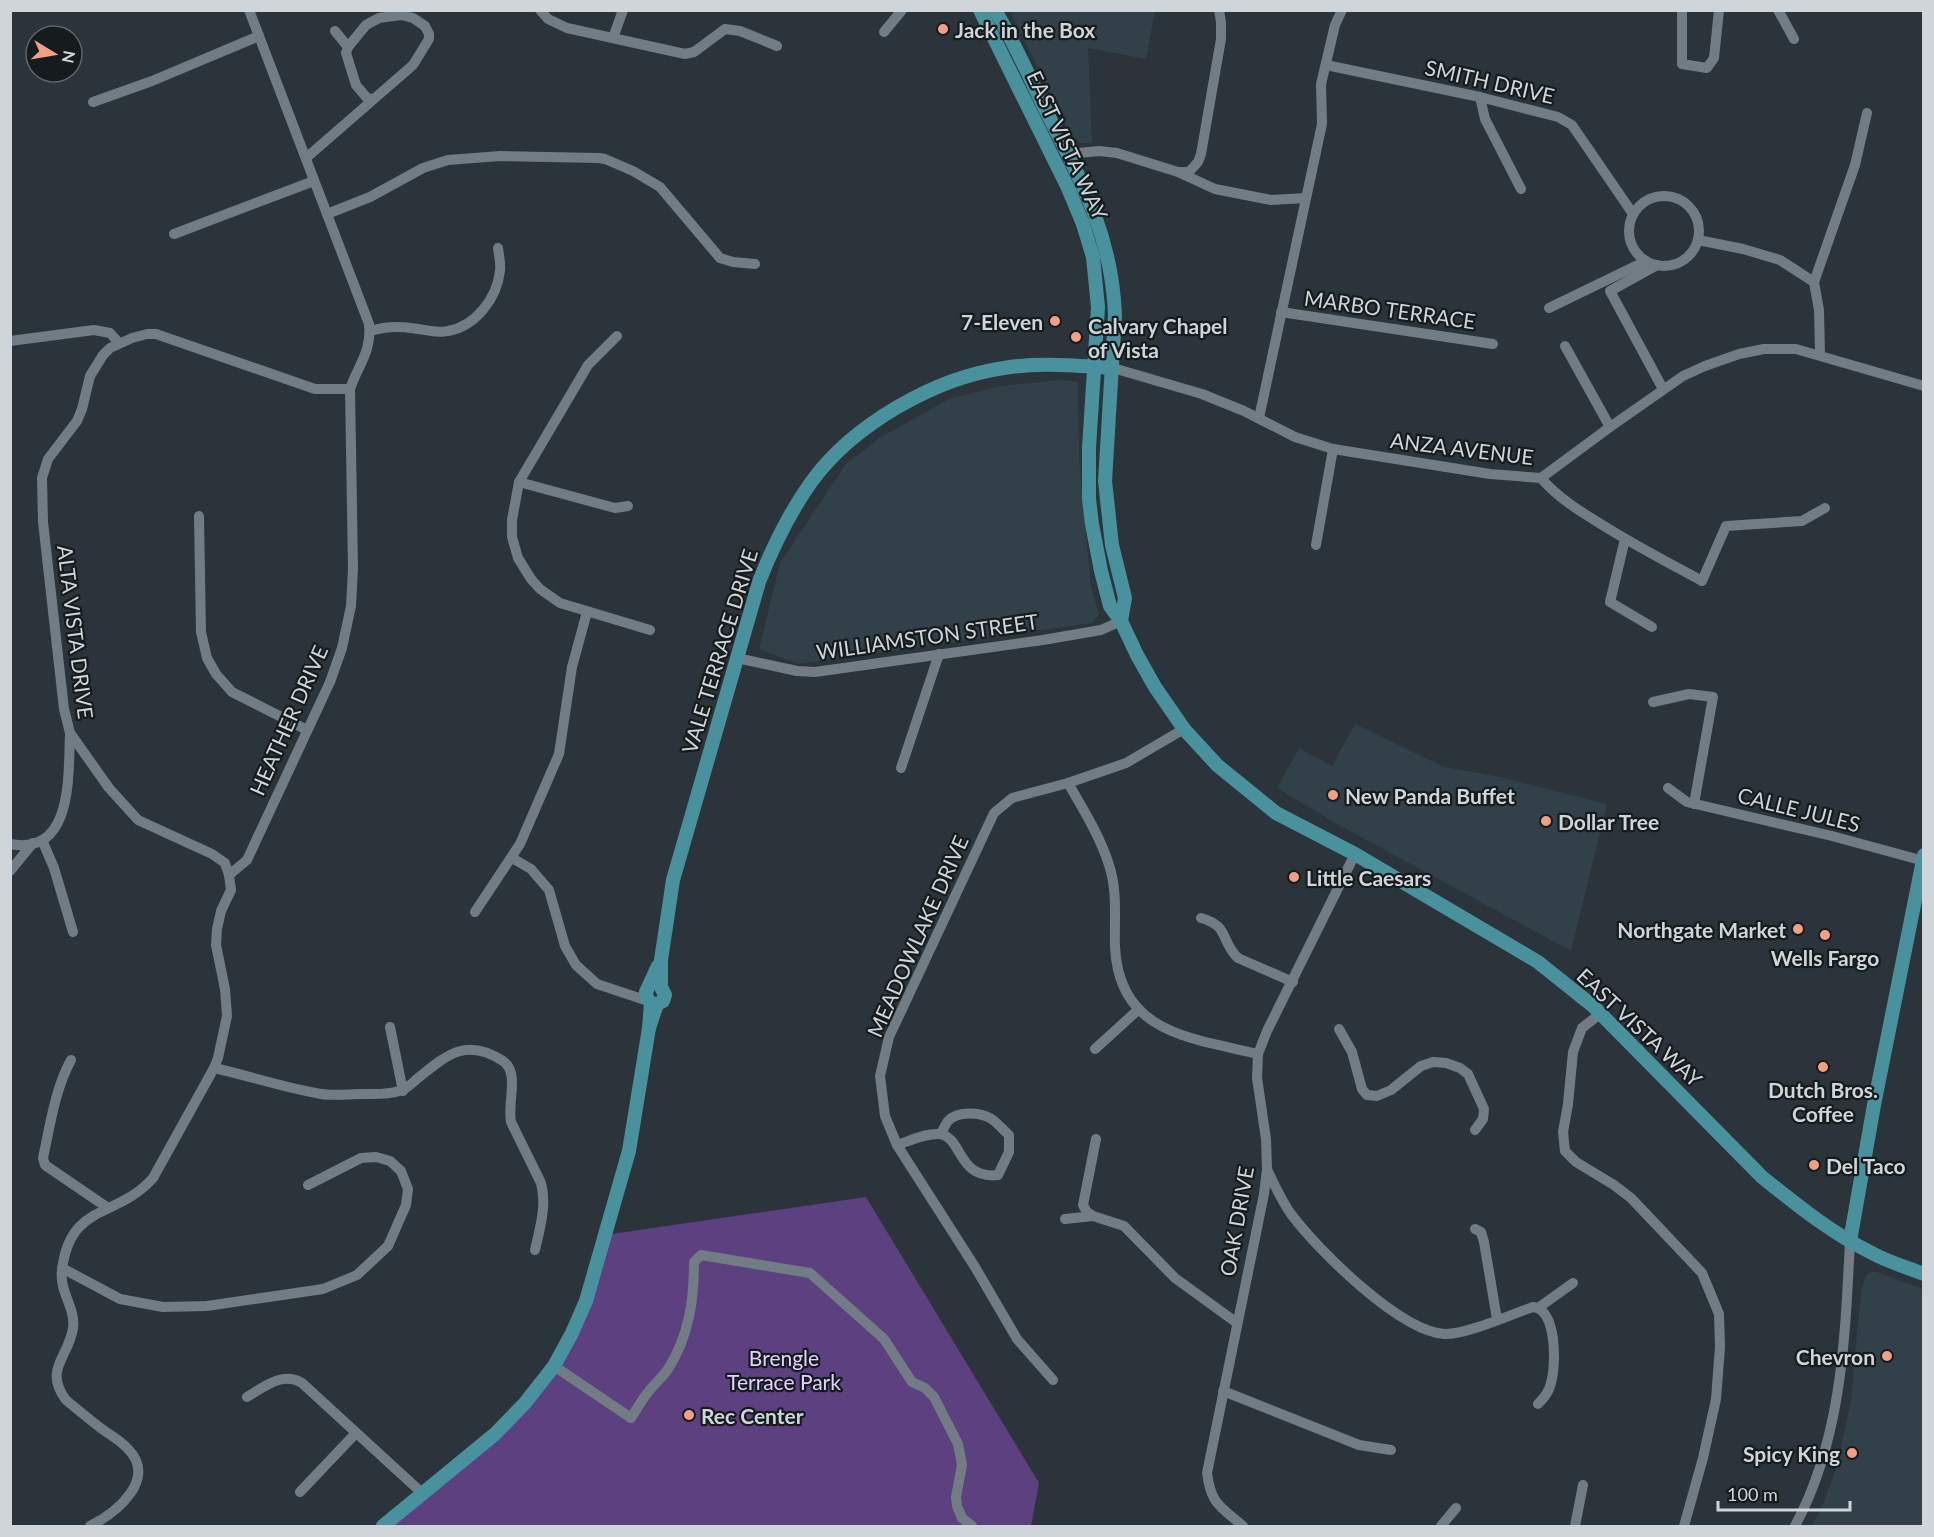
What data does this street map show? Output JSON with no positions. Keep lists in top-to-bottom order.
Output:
{
  "streets": {
    "main road": ["EAST VISTA WAY", "VALE TERRACE DRIVE"],
    "street": [
      "SMITH DRIVE",
      "MARBO TERRACE",
      "ANZA AVENUE",
      "ALTA VISTA DRIVE",
      "WILLIAMSTON STREET",
      "HEATHER DRIVE",
      "CALLE JULES",
      "MEADOWLAKE DRIVE",
      "OAK DRIVE"
    ]
  },
  "crossings": [
    ["EAST VISTA WAY", "ANZA AVENUE"],
    ["EAST VISTA WAY", "WILLIAMSTON STREET"],
    ["EAST VISTA WAY", "VALE TERRACE DRIVE"],
    ["EAST VISTA WAY", "MEADOWLAKE DRIVE"],
    ["EAST VISTA WAY", "OAK DRIVE"],
    ["ANZA AVENUE", "VALE TERRACE DRIVE"],
    ["ALTA VISTA DRIVE", "HEATHER DRIVE"],
    ["WILLIAMSTON STREET", "VALE TERRACE DRIVE"]
  ],
  "parks": ["Brengle Terrace Park"],
  "places": [
    "Jack in the Box",
    "7-Eleven",
    "Calvary Chapel of Vista",
    "New Panda Buffet",
    "Dollar Tree",
    "Little Caesars",
    "Northgate Market",
    "Wells Fargo",
    "Dutch Bros. Coffee",
    "Del Taco",
    "Chevron",
    "Rec Center",
    "Spicy King"
  ],
  "scale_bar": "100 m",
  "north": "right"
}
